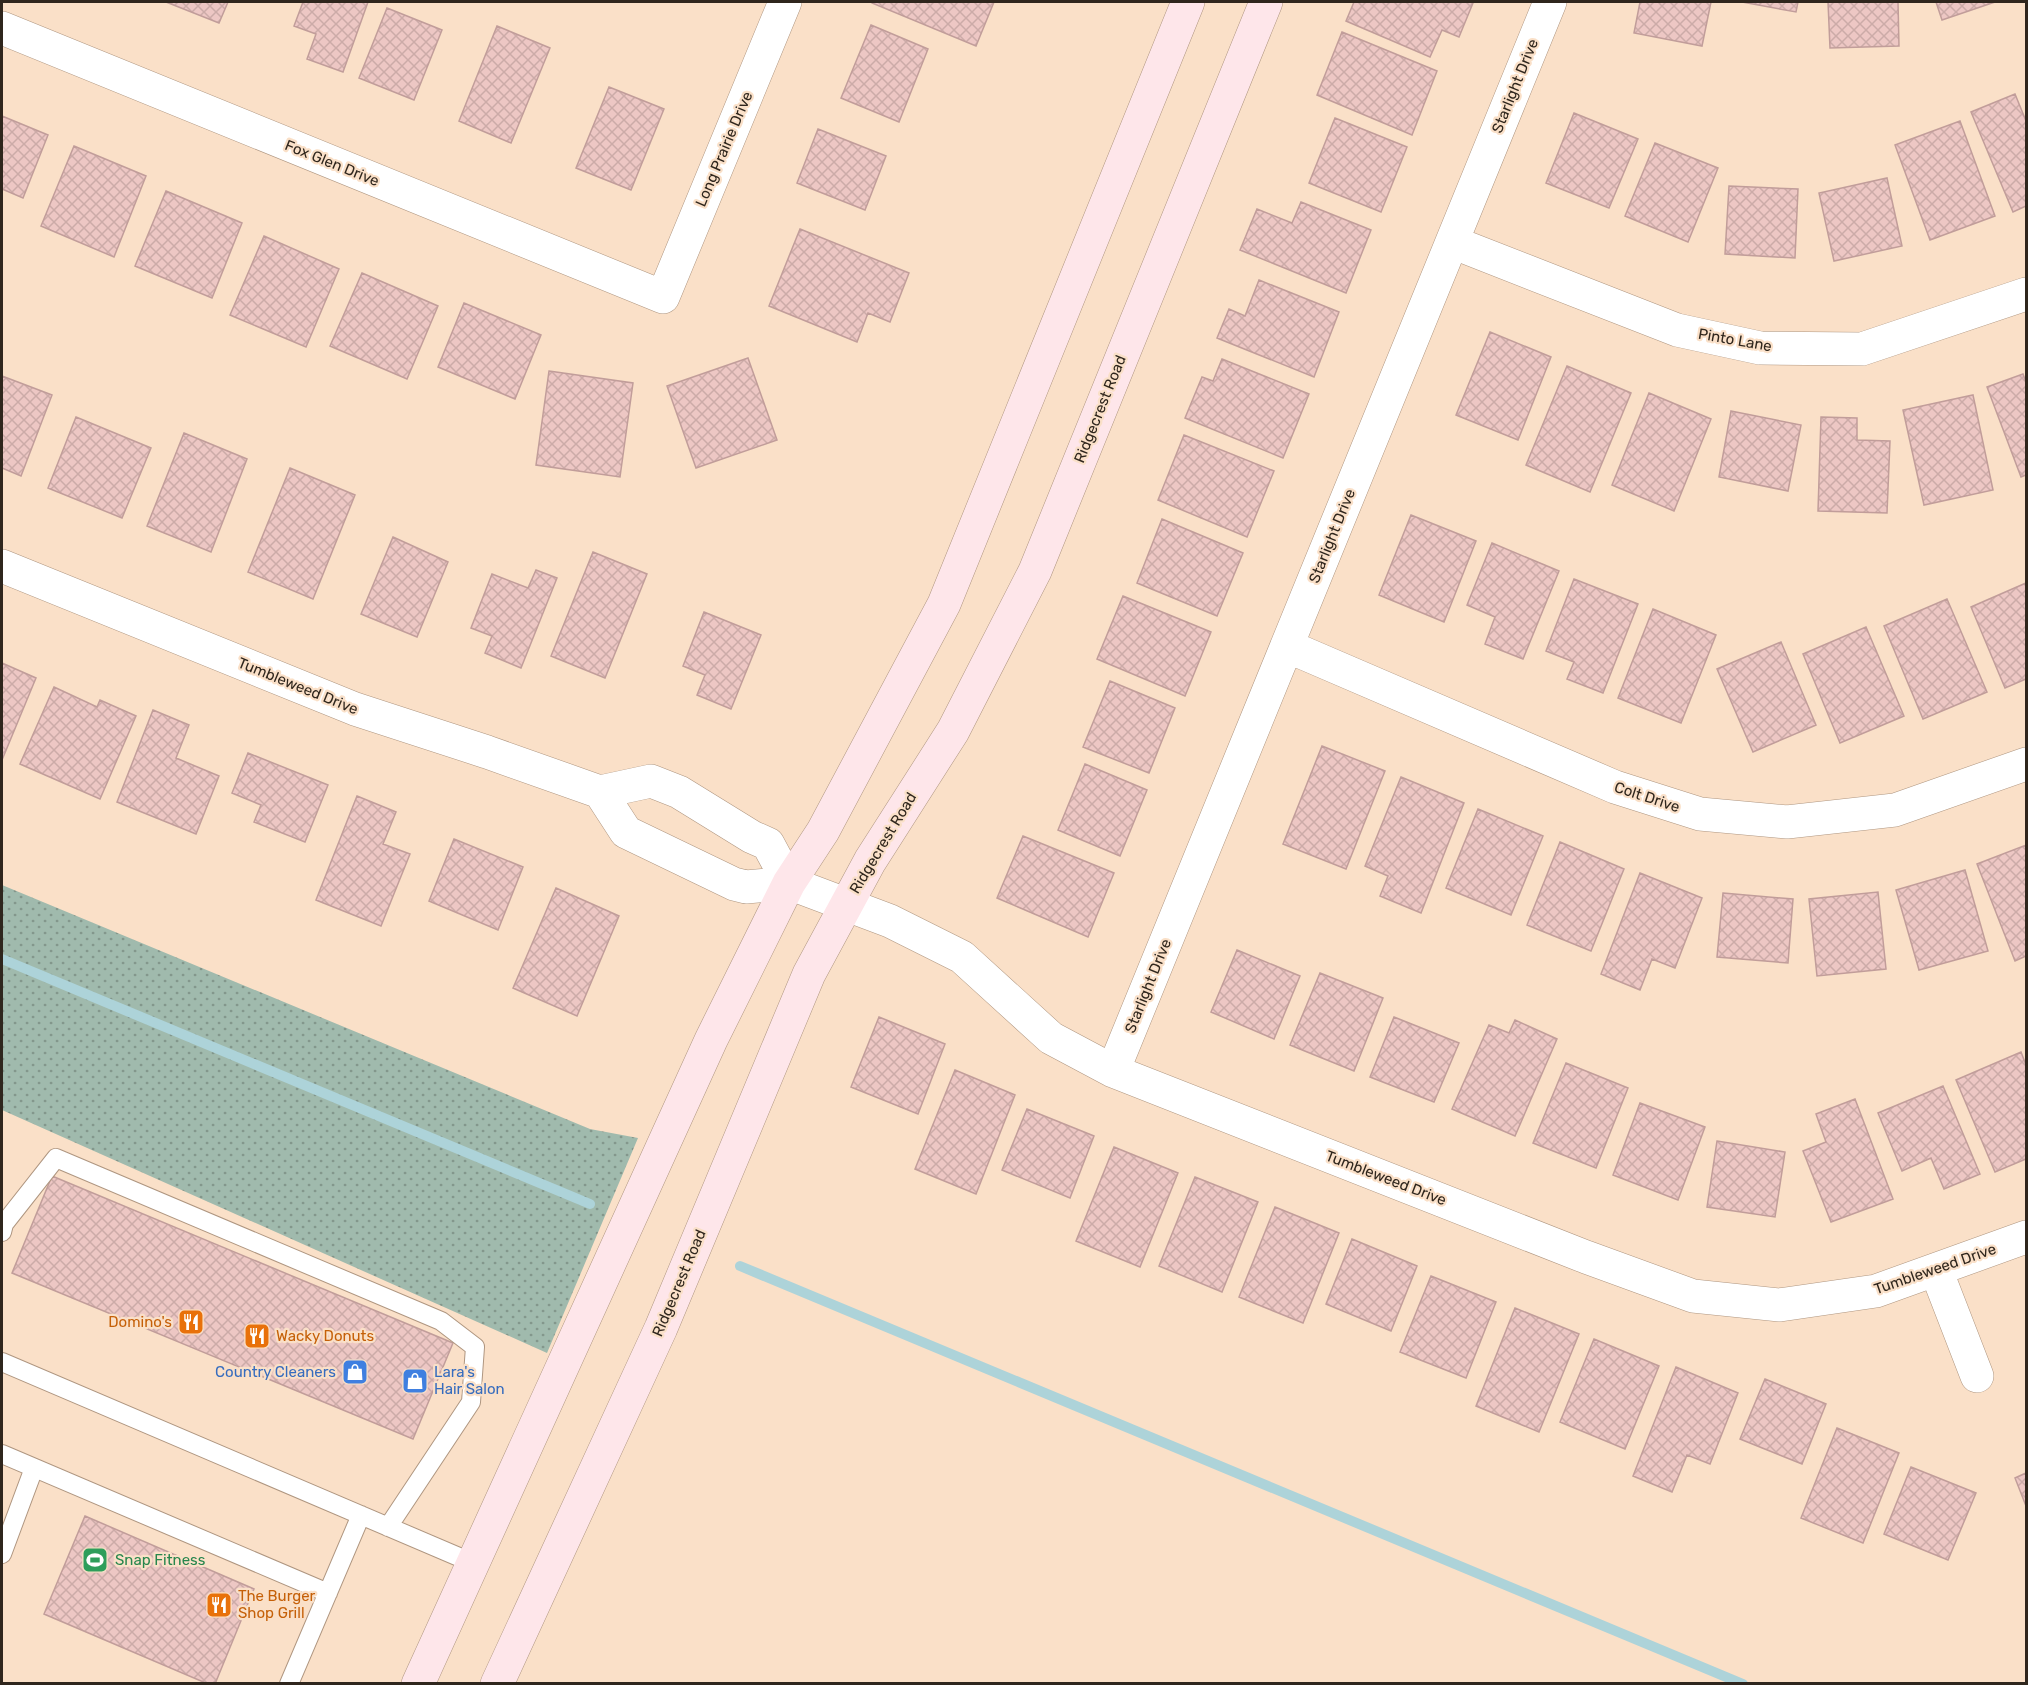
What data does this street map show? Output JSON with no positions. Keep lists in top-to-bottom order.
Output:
{
  "streets": {
    "main road": ["Ridgecrest Road"],
    "street": [
      "Starlight Drive",
      "Long Prairie Drive",
      "Fox Glen Drive",
      "Pinto Lane",
      "Tumbleweed Drive",
      "Colt Drive"
    ]
  },
  "crossings": [
    ["Starlight Drive", "Pinto Lane"],
    ["Starlight Drive", "Tumbleweed Drive"],
    ["Starlight Drive", "Colt Drive"],
    ["Long Prairie Drive", "Fox Glen Drive"],
    ["Ridgecrest Road", "Tumbleweed Drive"]
  ],
  "places": {
    "restaurant": ["Domino's", "Wacky Donuts", "The Burger Shop Grill"],
    "shop": ["Country Cleaners", "Lara's Hair Salon"],
    "sports": ["Snap Fitness"]
  }
}
